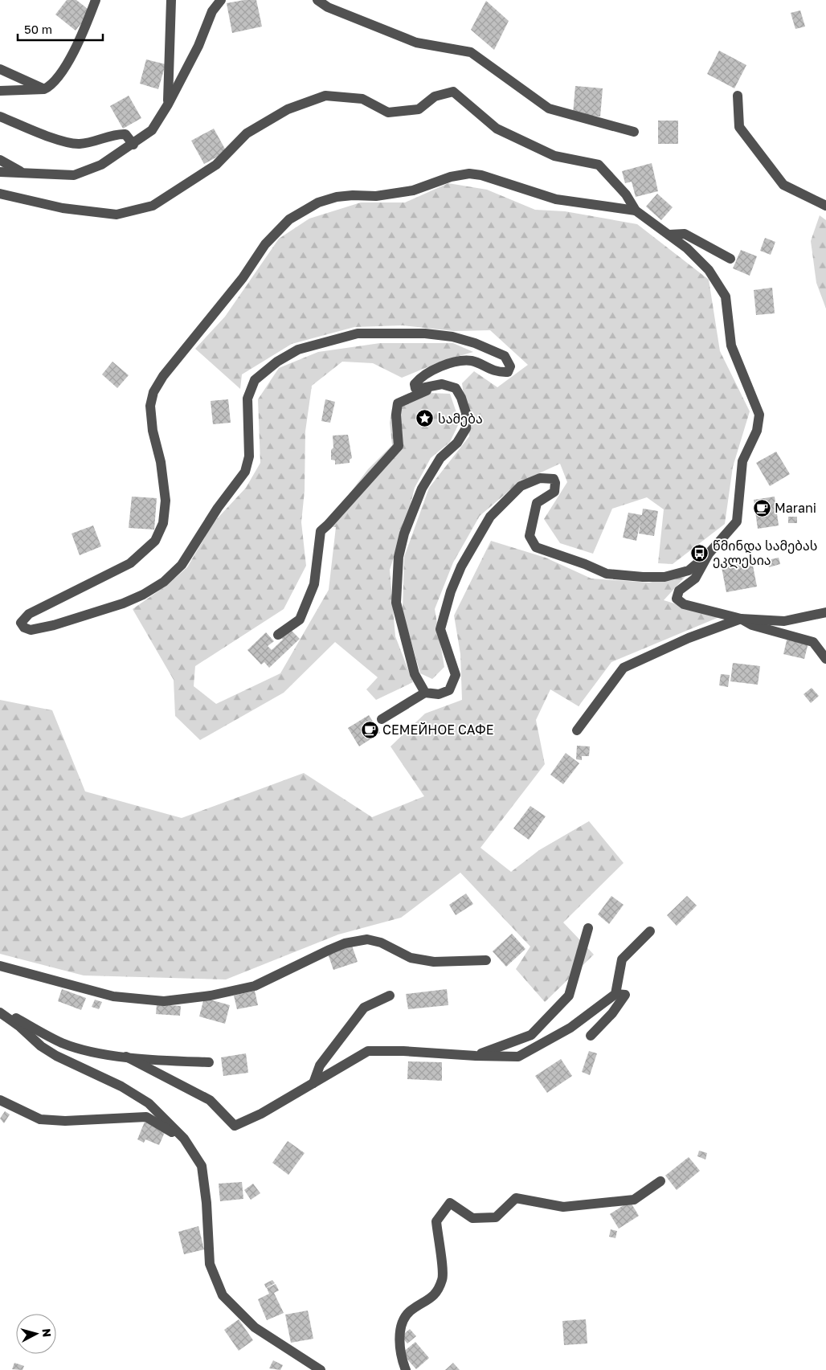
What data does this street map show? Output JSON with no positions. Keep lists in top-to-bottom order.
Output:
{
  "places": {
    "place": ["სამება"],
    "cafe": ["Marani", "СЕМЕЙНОЕ САФЕ"],
    "bus stop": ["წმინდა სამებას ეკლესია"]
  },
  "scale_bar": "50 m",
  "north": "right"
}
